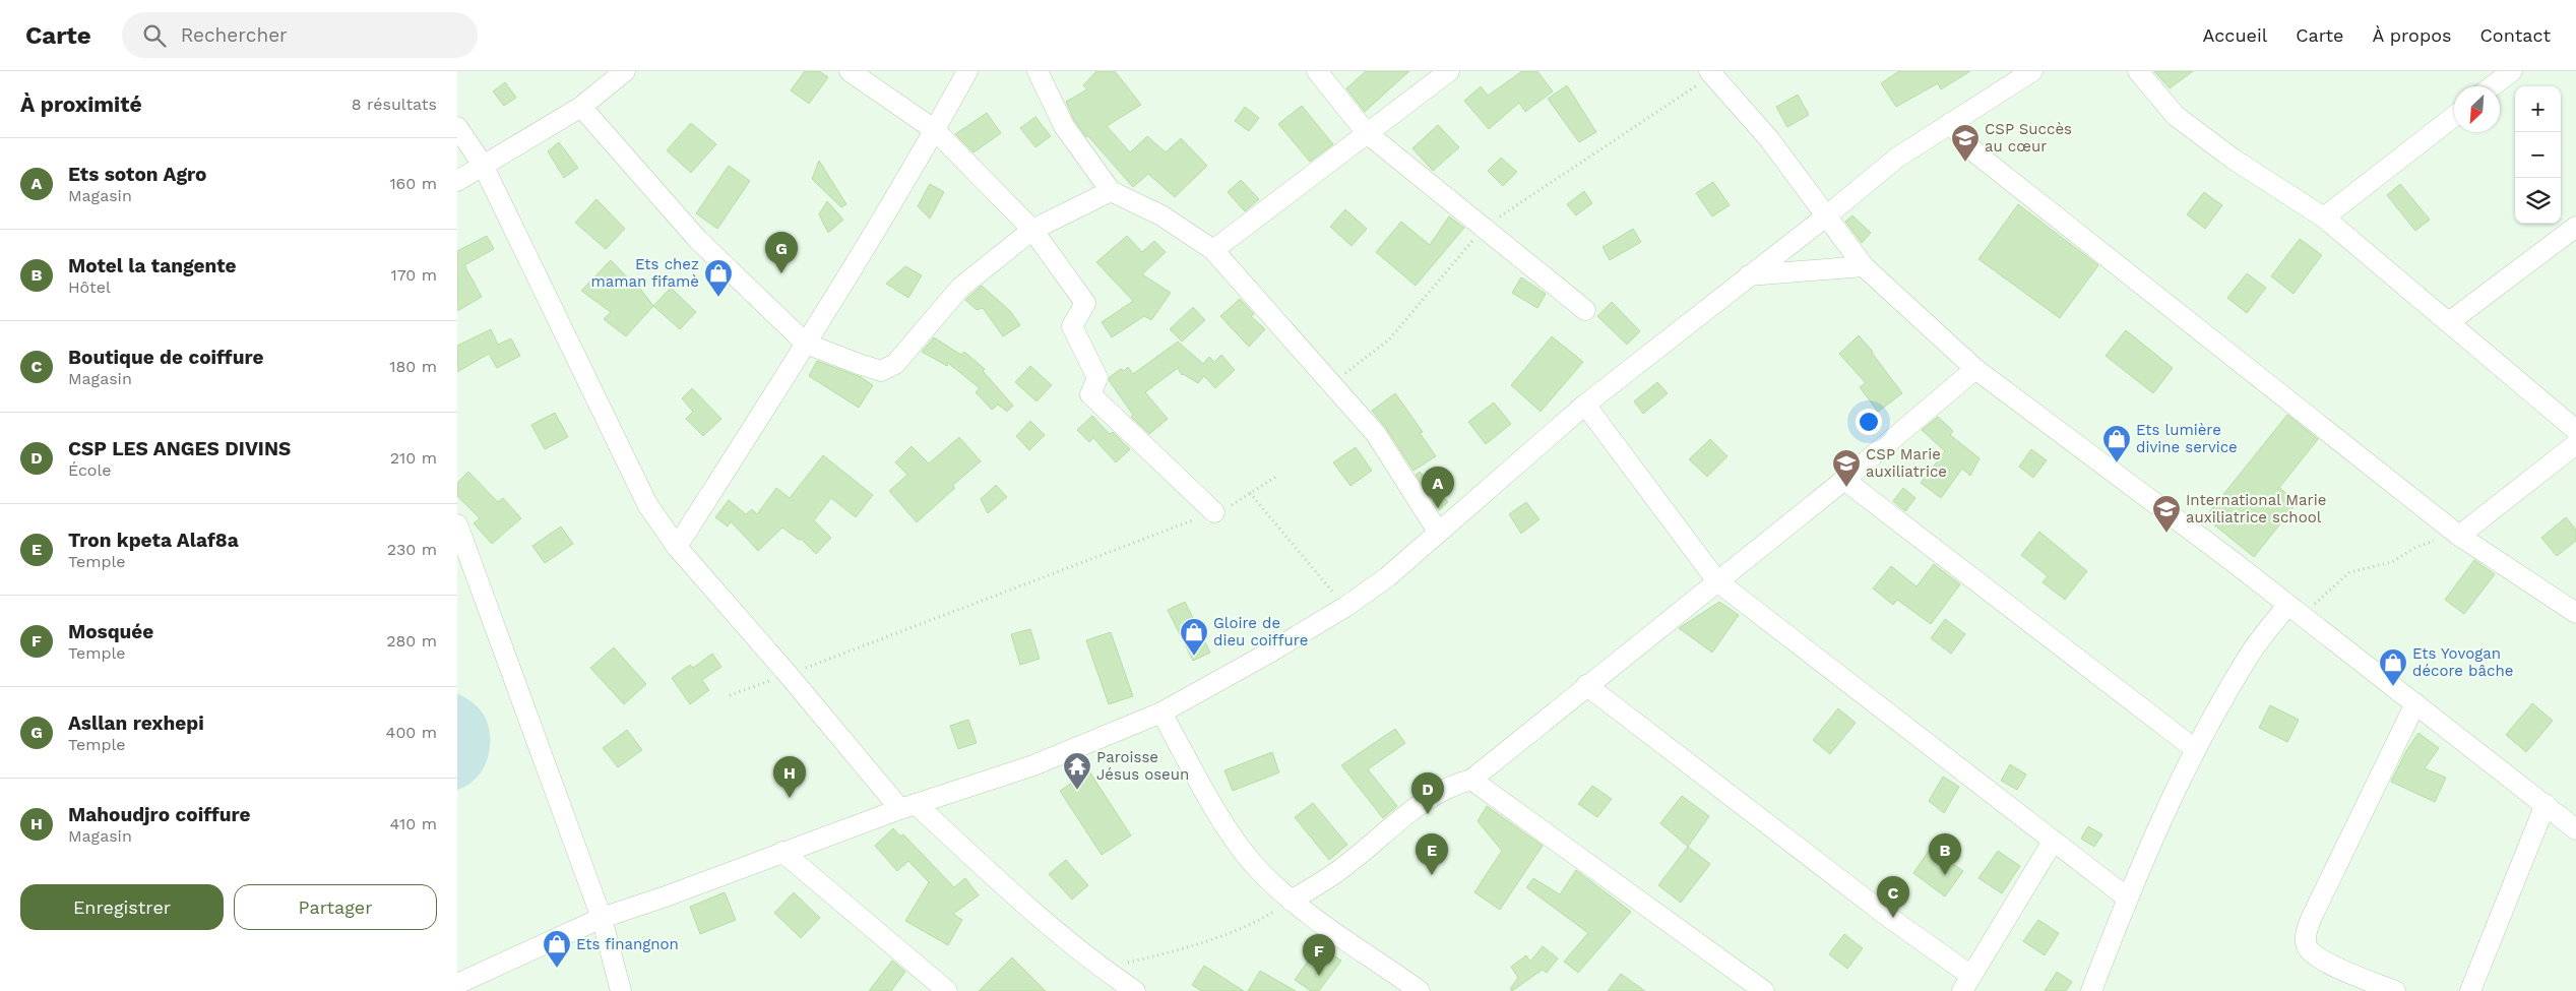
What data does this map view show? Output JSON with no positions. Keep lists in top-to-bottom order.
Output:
{
  "places": {
    "school or university": ["CSP Succès au cœur", "CSP Marie auxiliatrice", "International Marie auxiliatrice school"],
    "shop": [
      "Ets chez maman fifamè",
      "Ets lumière divine service",
      "Gloire de dieu coiffure",
      "Ets Yovogan décore bâche",
      "Ets finangnon"
    ],
    "temple": ["Paroisse Jésus oseun"]
  },
  "north": "bottom left",
  "page": {
    "header": "Carte",
    "search": "Rechercher",
    "nav": [
      "Accueil",
      "Carte",
      "À propos",
      "Contact"
    ],
    "heading": ["À proximité", "8 résultats"],
    "map_buttons": ["+", "−"],
    "list": [
      {
        "mark": "A",
        "name": "Ets soton Agro",
        "note": "Magasin",
        "value": "160 m"
      },
      {
        "mark": "B",
        "name": "Motel la tangente",
        "note": "Hôtel",
        "value": "170 m"
      },
      {
        "mark": "C",
        "name": "Boutique de coiffure",
        "note": "Magasin",
        "value": "180 m"
      },
      {
        "mark": "D",
        "name": "CSP LES ANGES DIVINS",
        "note": "École",
        "value": "210 m"
      },
      {
        "mark": "E",
        "name": "Tron kpeta Alaf8a",
        "note": "Temple",
        "value": "230 m"
      },
      {
        "mark": "F",
        "name": "Mosquée",
        "note": "Temple",
        "value": "280 m"
      },
      {
        "mark": "G",
        "name": "Asllan rexhepi",
        "note": "Temple",
        "value": "400 m"
      },
      {
        "mark": "H",
        "name": "Mahoudjro coiffure",
        "note": "Magasin",
        "value": "410 m"
      }
    ],
    "pins": [
      "G",
      "A",
      "H",
      "D",
      "B",
      "E",
      "C",
      "F"
    ],
    "buttons": ["Enregistrer", "Partager"]
  }
}
